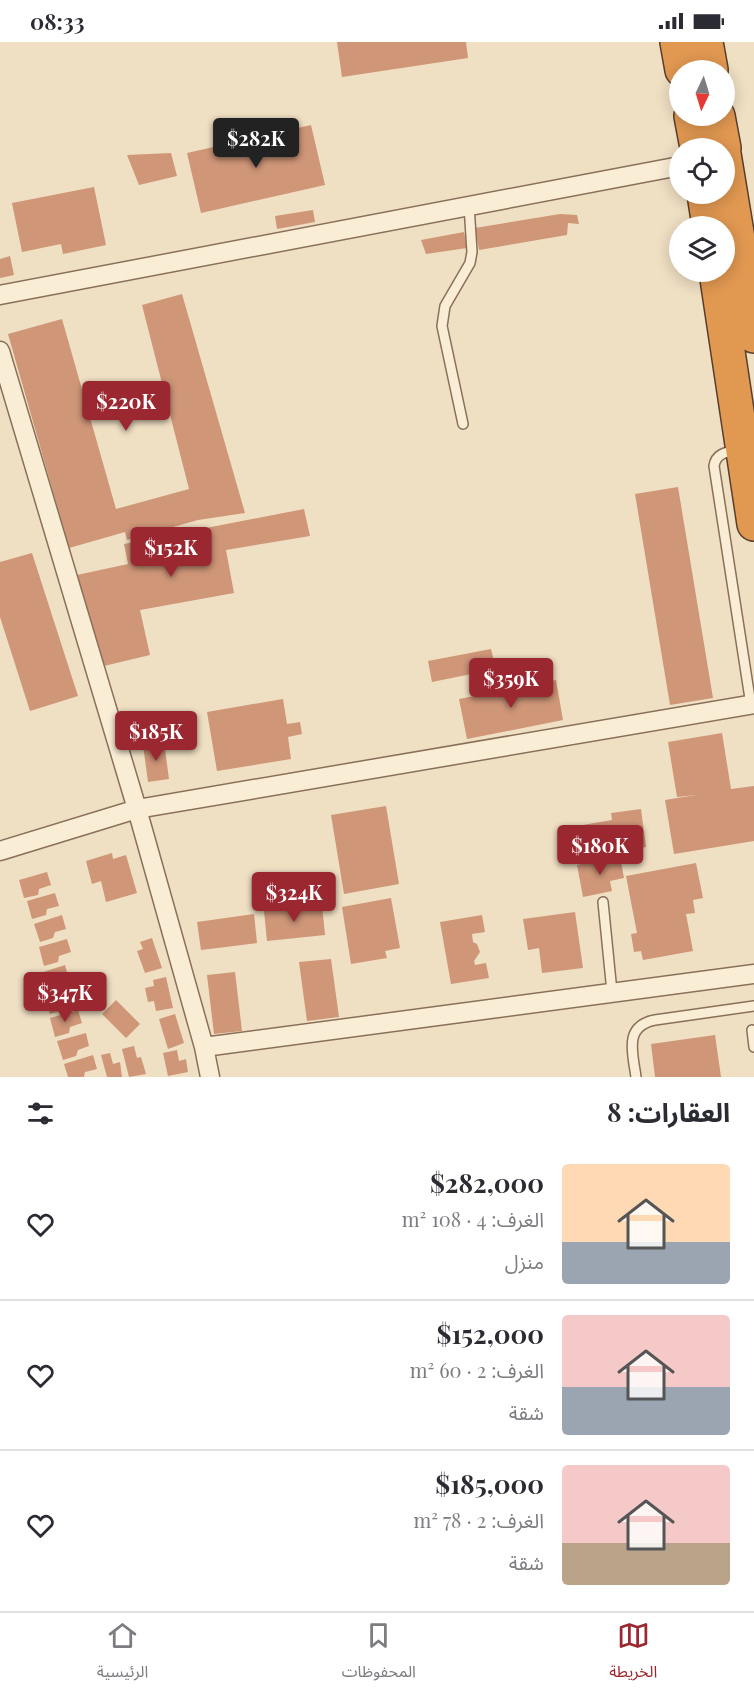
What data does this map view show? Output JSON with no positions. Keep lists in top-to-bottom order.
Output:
{
  "north": "bottom",
  "page": {
    "status": "08:33",
    "price": [
      "$282K",
      "$220K",
      "$152K",
      "$359K",
      "$185K",
      "$180K",
      "$324K",
      "$347K"
    ],
    "heading": "العقارات: 8",
    "list": [
      {
        "name": "$282,000",
        "note": "الغرف: 4 · 108 m² · منزل"
      },
      {
        "name": "$152,000",
        "note": "الغرف: 2 · 60 m² · شقة"
      },
      {
        "name": "$185,000",
        "note": "الغرف: 2 · 78 m² · شقة"
      }
    ],
    "tabs": ["الخريطة", "المحفوظات", "الرئيسية"]
  }
}
